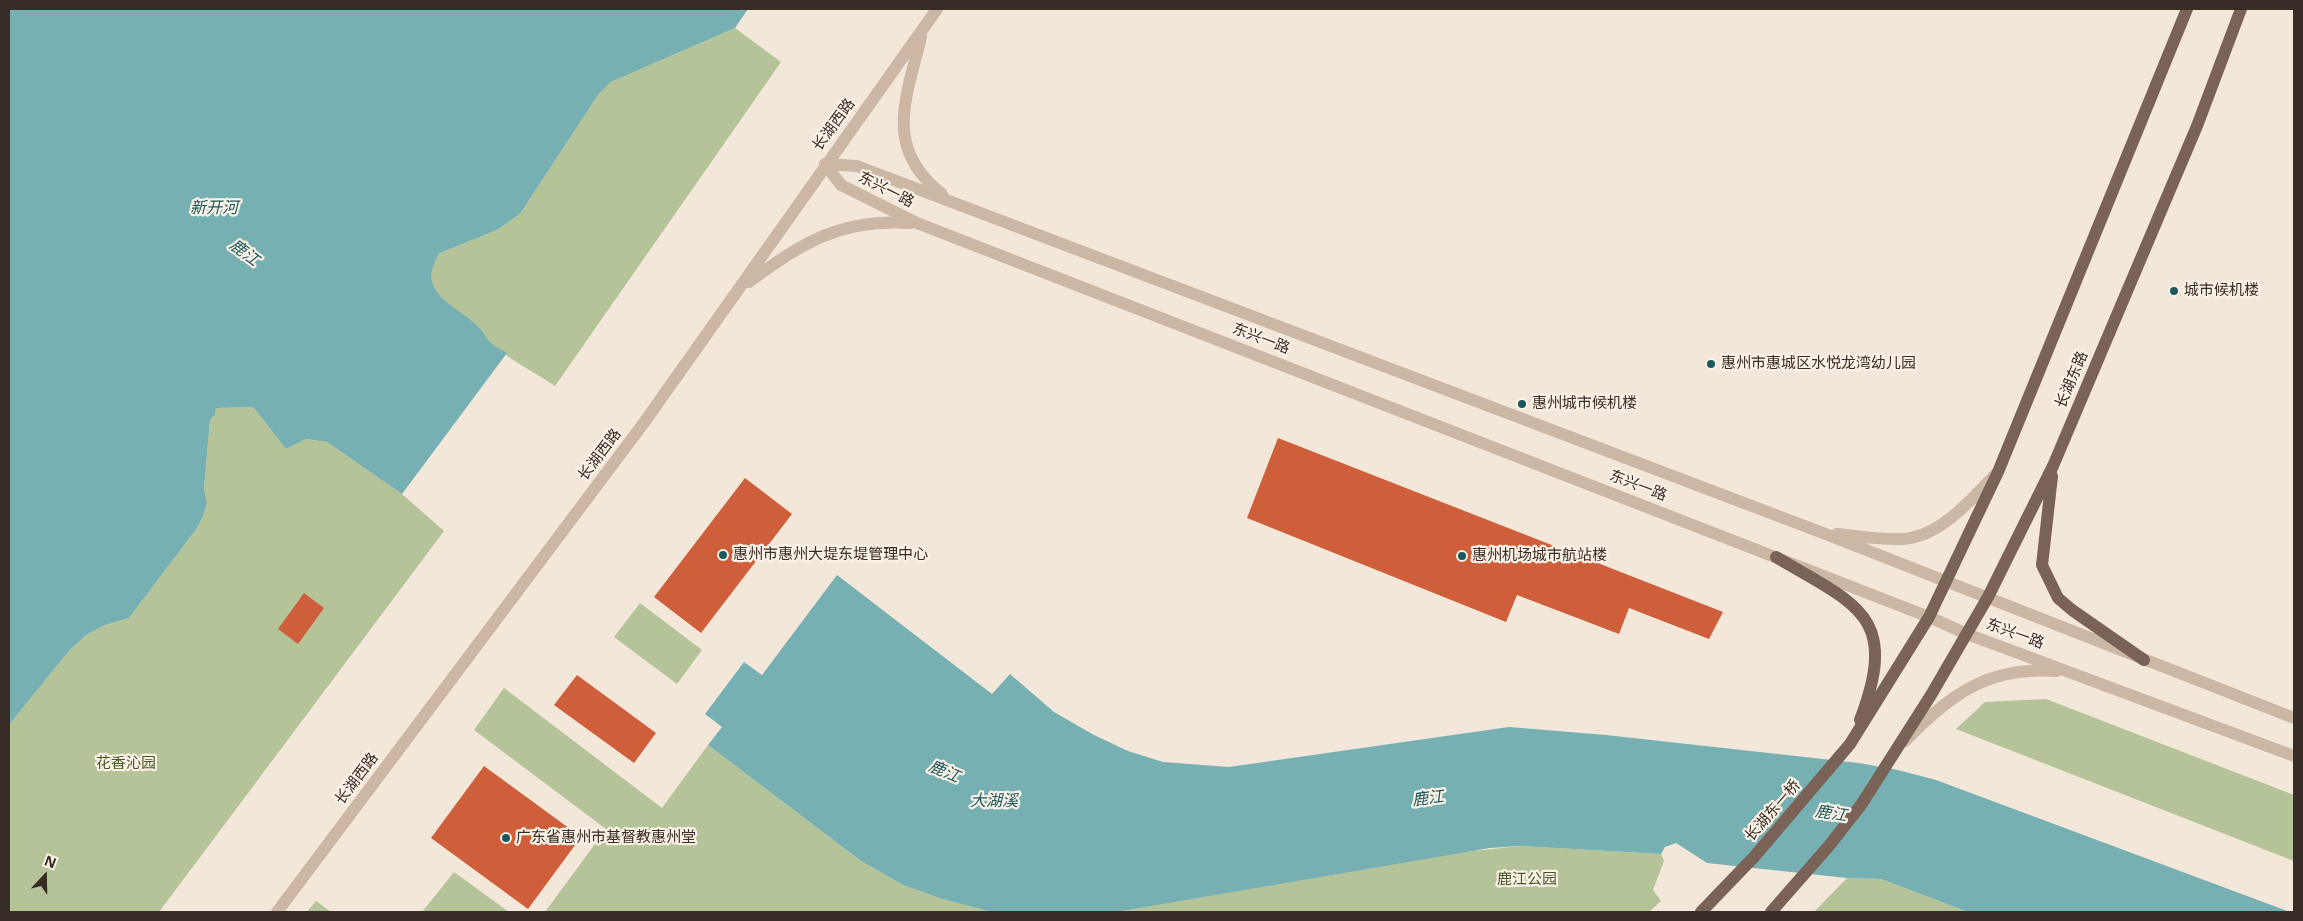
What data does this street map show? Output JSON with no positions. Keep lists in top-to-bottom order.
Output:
{
  "streets": {
    "main road": ["长湖东路", "长湖东一桥"],
    "street": ["长湖西路", "东兴一路"]
  },
  "crossings": [
    ["长湖西路", "东兴一路"],
    ["东兴一路", "长湖东路"]
  ],
  "water": ["新开河", "鹿江", "大湖溪"],
  "parks": ["花香沁园", "鹿江公园"],
  "places": [
    "城市候机楼",
    "惠州市惠城区水悦龙湾幼儿园",
    "惠州城市候机楼",
    "惠州市惠州大堤东堤管理中心",
    "惠州机场城市航站楼",
    "广东省惠州市基督教惠州堂"
  ],
  "north": "top"
}
